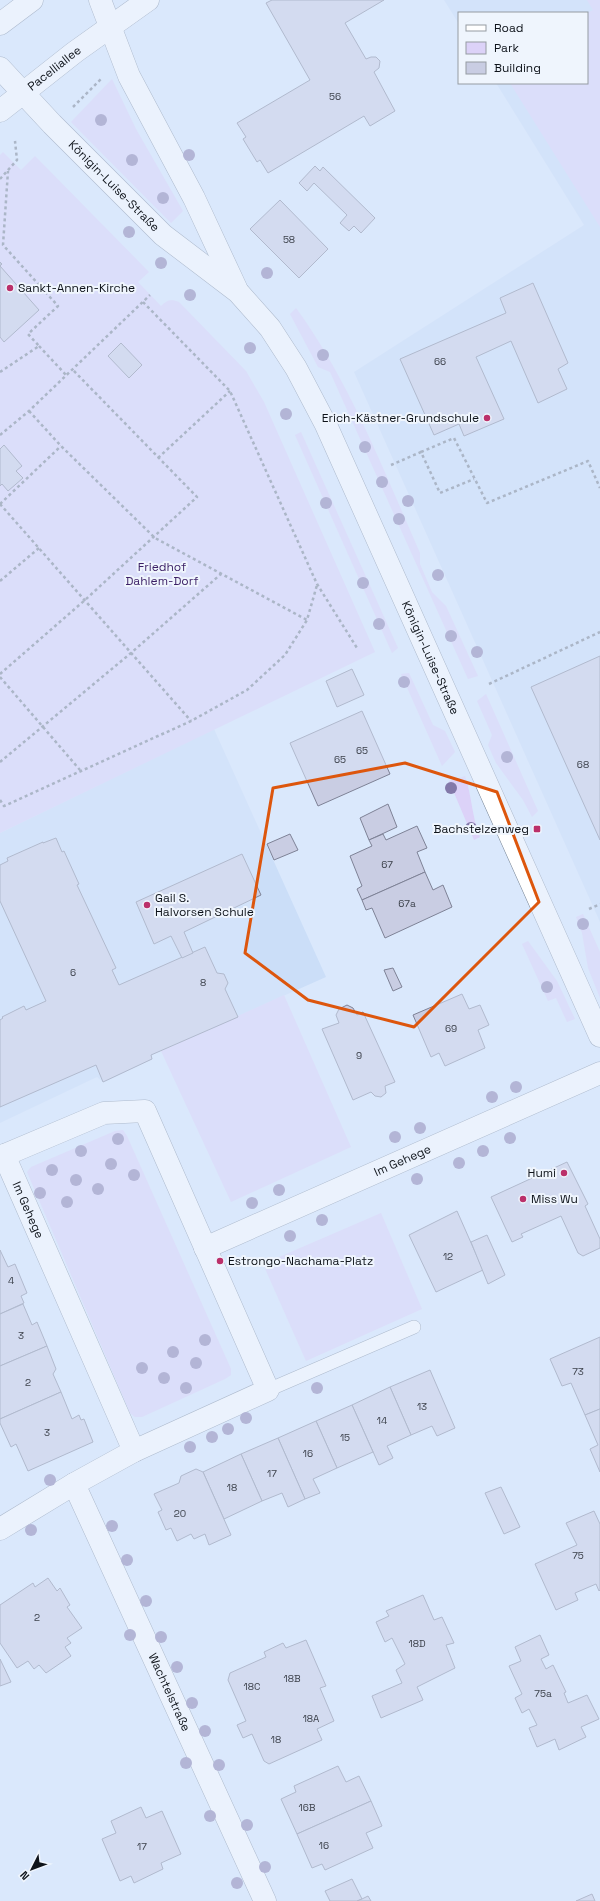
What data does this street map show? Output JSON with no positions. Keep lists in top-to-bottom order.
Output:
{
  "streets": {
    "street": [
      "Pacelliallee",
      "Königin-Luise-Straße",
      "Im Gehege",
      "Wachtelstraße"
    ]
  },
  "crossings": [
    ["Pacelliallee", "Königin-Luise-Straße"]
  ],
  "parks": ["Friedhof Dahlem-Dorf"],
  "places": {
    "other": [
      "Sankt-Annen-Kirche",
      "Erich-Kästner-Grundschule",
      "Gail S. Halvorsen Schule",
      "Humi",
      "Miss Wu",
      "Estrongo-Nachama-Platz"
    ],
    "transit": ["Bachstelzenweg"]
  },
  "house_numbers": [
    "56",
    "58",
    "66",
    "65",
    "65",
    "68",
    "67",
    "67a",
    "6",
    "8",
    "69",
    "9",
    "12",
    "4",
    "3",
    "73",
    "2",
    "13",
    "14",
    "3",
    "15",
    "16",
    "17",
    "18",
    "20",
    "75",
    "2",
    "18D",
    "18B",
    "18C",
    "75a",
    "18A",
    "18",
    "16B",
    "16",
    "17"
  ],
  "legend": ["Road", "Park", "Building"],
  "north": "bottom left"
}
